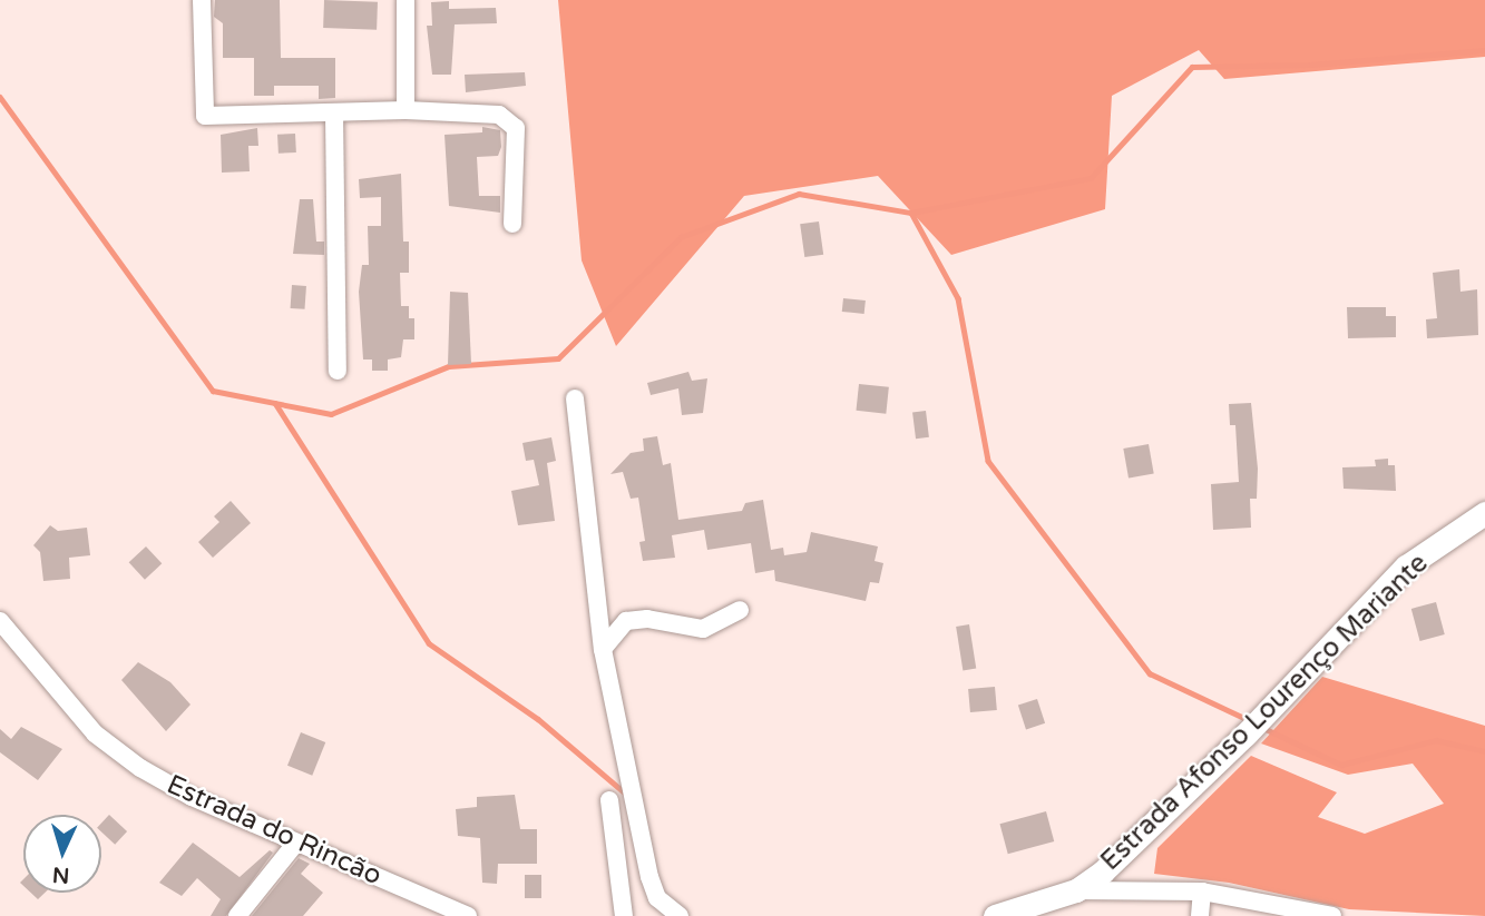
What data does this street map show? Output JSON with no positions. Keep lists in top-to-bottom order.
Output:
{
  "streets": {
    "main road": ["Estrada Afonso Lourenço Mariante"],
    "street": ["Estrada do Rincão"]
  },
  "north": "bottom"
}
